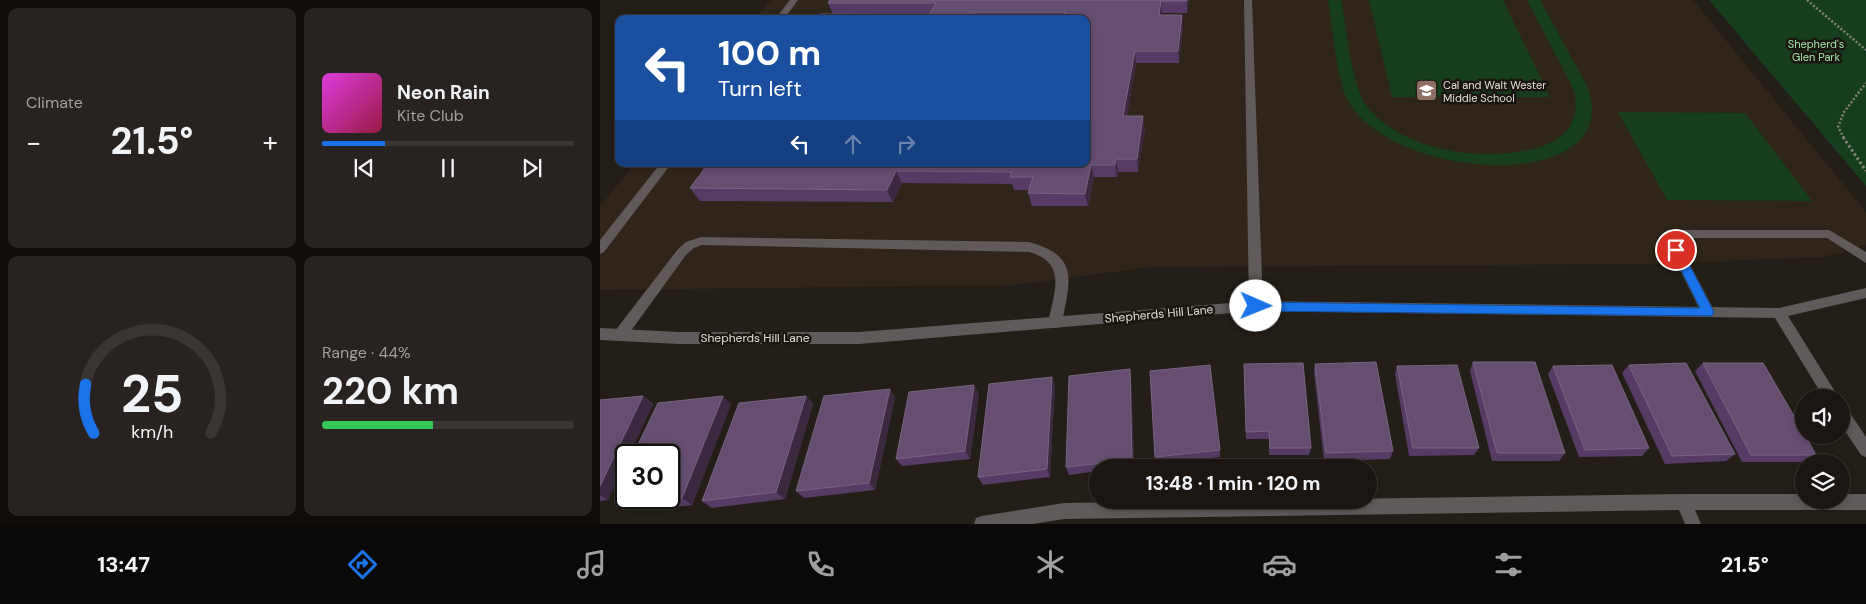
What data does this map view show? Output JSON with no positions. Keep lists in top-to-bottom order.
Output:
{
  "streets": {
    "street": ["Shepherds Hill Lane"]
  },
  "parks": ["Shepherd's Glen Park"],
  "places": {
    "school or university": ["Cal and Walt Wester Middle School"]
  },
  "page": {
    "tile": [
      "Climate",
      ["Range · 44%", "220 km"]
    ],
    "turn": ["100 m", "Turn left"],
    "song": ["Neon Rain", "Kite Club"],
    "heat": ["−", "21.5°", "+"],
    "limit": "30",
    "trip": "13:48 · 1 min · 120 m",
    "tabs": ["13:47", "21.5°"],
    "gauge": ["25", "km/h"]
  }
}
